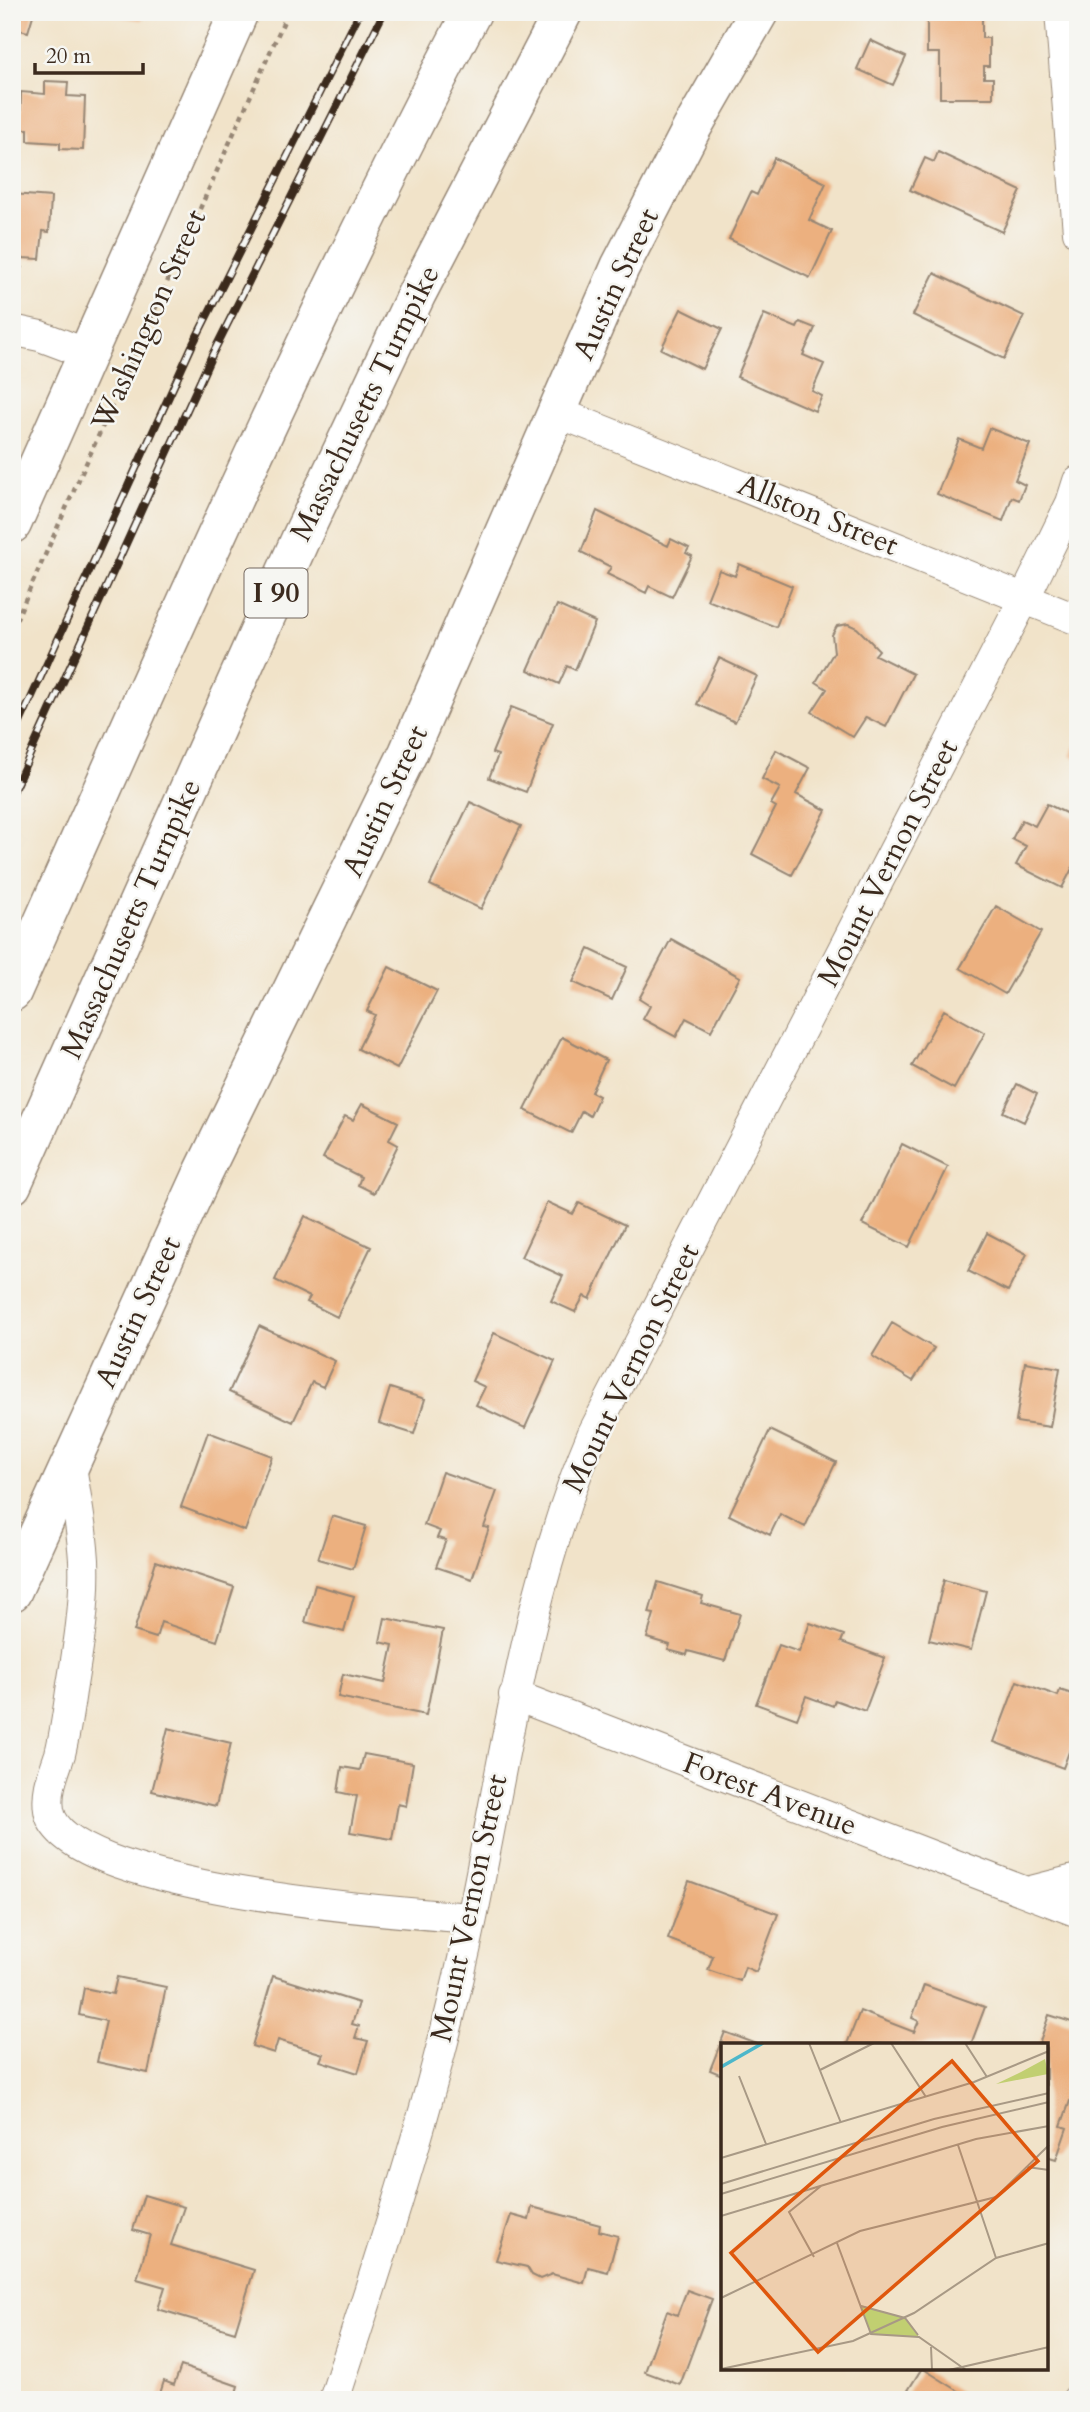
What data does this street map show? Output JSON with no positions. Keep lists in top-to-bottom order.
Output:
{
  "streets": {
    "main road": [
      "Austin Street",
      "Washington Street",
      "Massachusetts Turnpike",
      "I 90"
    ],
    "street": ["Allston Street", "Mount Vernon Street", "Forest Avenue"]
  },
  "crossings": [
    ["Austin Street", "Allston Street"],
    ["Allston Street", "Mount Vernon Street"],
    ["Mount Vernon Street", "Forest Avenue"]
  ],
  "scale_bar": "20 m"
}
